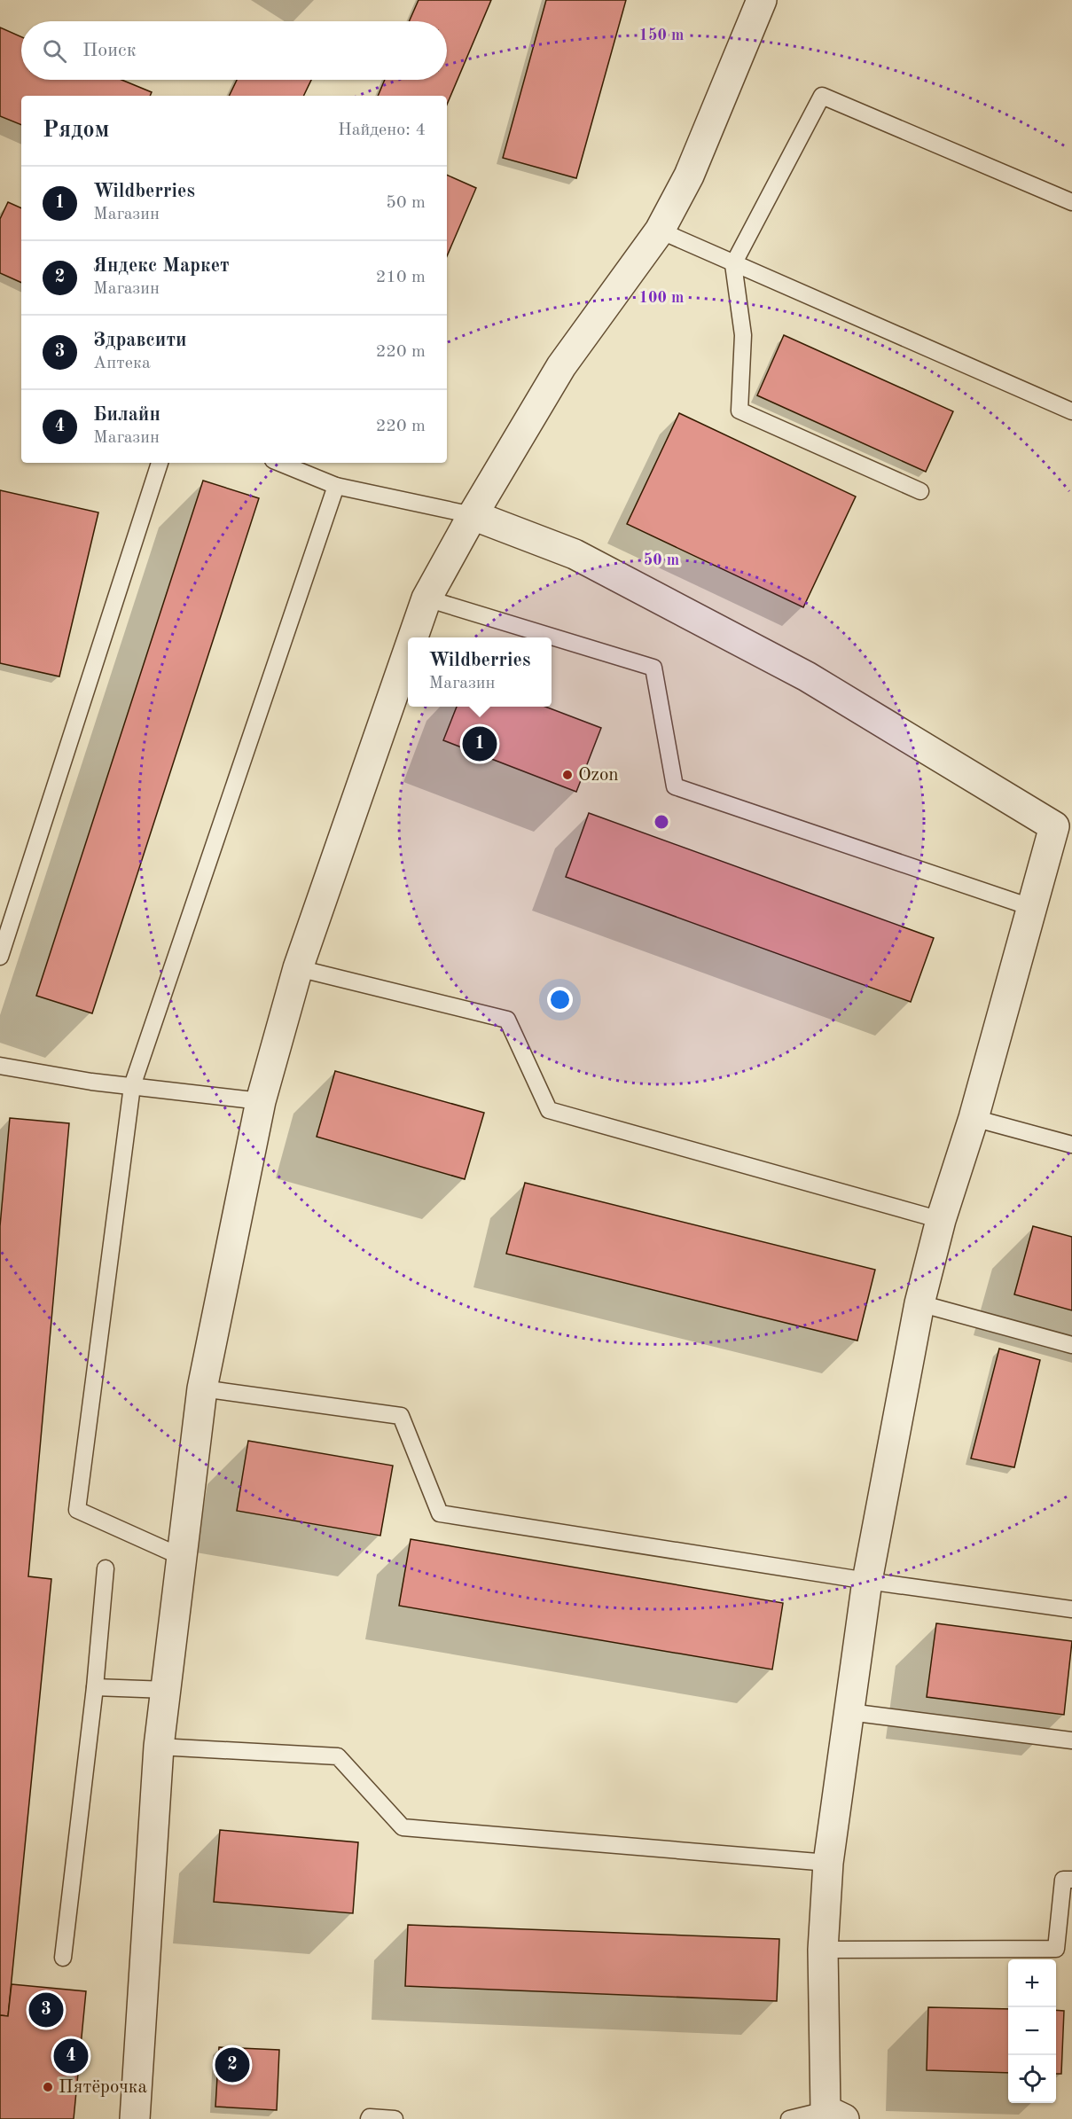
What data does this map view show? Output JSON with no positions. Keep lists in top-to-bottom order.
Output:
{
  "places": ["Ozon", "Пятёрочка"],
  "page": {
    "search": "Поиск",
    "heading": ["Рядом", "Найдено: 4"],
    "list": [
      {
        "mark": "1",
        "name": "Wildberries",
        "note": "Магазин",
        "value": "50 m"
      },
      {
        "mark": "2",
        "name": "Яндекс Маркет",
        "note": "Магазин",
        "value": "210 m"
      },
      {
        "mark": "3",
        "name": "Здравсити",
        "note": "Аптека",
        "value": "220 m"
      },
      {
        "mark": "4",
        "name": "Билайн",
        "note": "Магазин",
        "value": "220 m"
      }
    ],
    "popup": ["Wildberries", "Магазин"],
    "pins": [
      "1",
      "3",
      "4",
      "2"
    ],
    "map_buttons": ["+", "−"]
  },
  "rings": ["150 m", "100 m", "50 m"]
}
